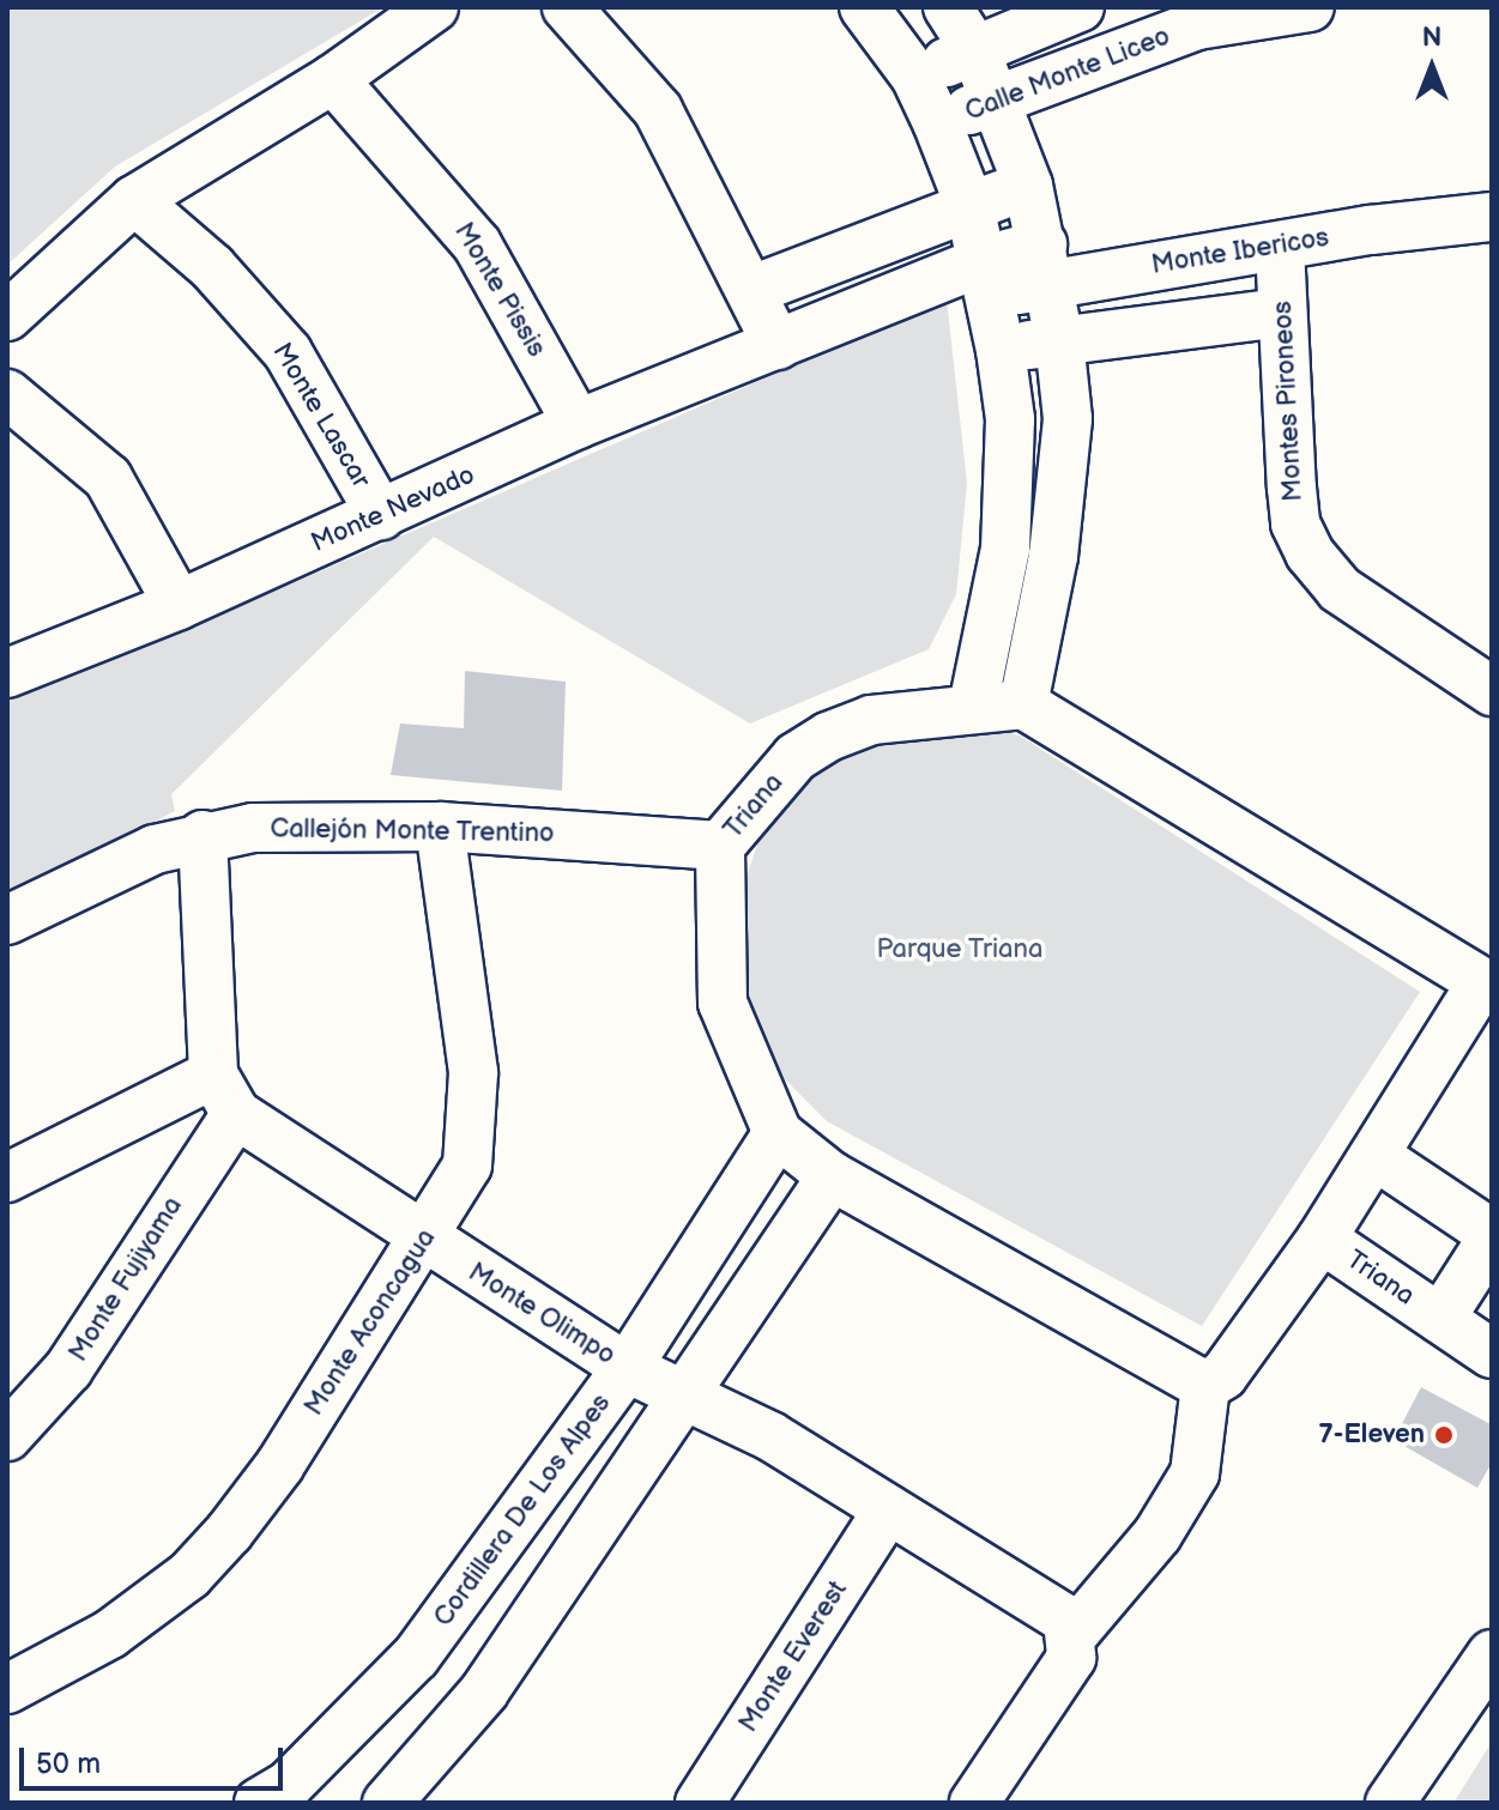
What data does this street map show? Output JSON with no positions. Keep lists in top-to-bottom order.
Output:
{
  "streets": {
    "street": [
      "Calle Monte Liceo",
      "Monte Ibericos",
      "Monte Pissis",
      "Montes Pironeos",
      "Monte Lascar",
      "Monte Nevado",
      "Triana",
      "Callejón Monte Trentino",
      "Monte Fujiyama",
      "Monte Olimpo",
      "Monte Aconcagua",
      "Cordillera De Los Alpes",
      "Monte Everest"
    ]
  },
  "crossings": [
    ["Monte Ibericos", "Montes Pironeos"],
    ["Monte Ibericos", "Monte Nevado"],
    ["Monte Pissis", "Monte Nevado"],
    ["Monte Lascar", "Monte Nevado"],
    ["Triana", "Callejón Monte Trentino"],
    ["Triana", "Cordillera De Los Alpes"],
    ["Callejón Monte Trentino", "Monte Aconcagua"],
    ["Monte Fujiyama", "Monte Olimpo"],
    ["Monte Olimpo", "Monte Aconcagua"],
    ["Monte Olimpo", "Cordillera De Los Alpes"],
    ["Monte Olimpo", "Monte Everest"]
  ],
  "parks": ["Parque Triana"],
  "places": ["7-Eleven"],
  "scale_bar": "50 m",
  "north": "top"
}
